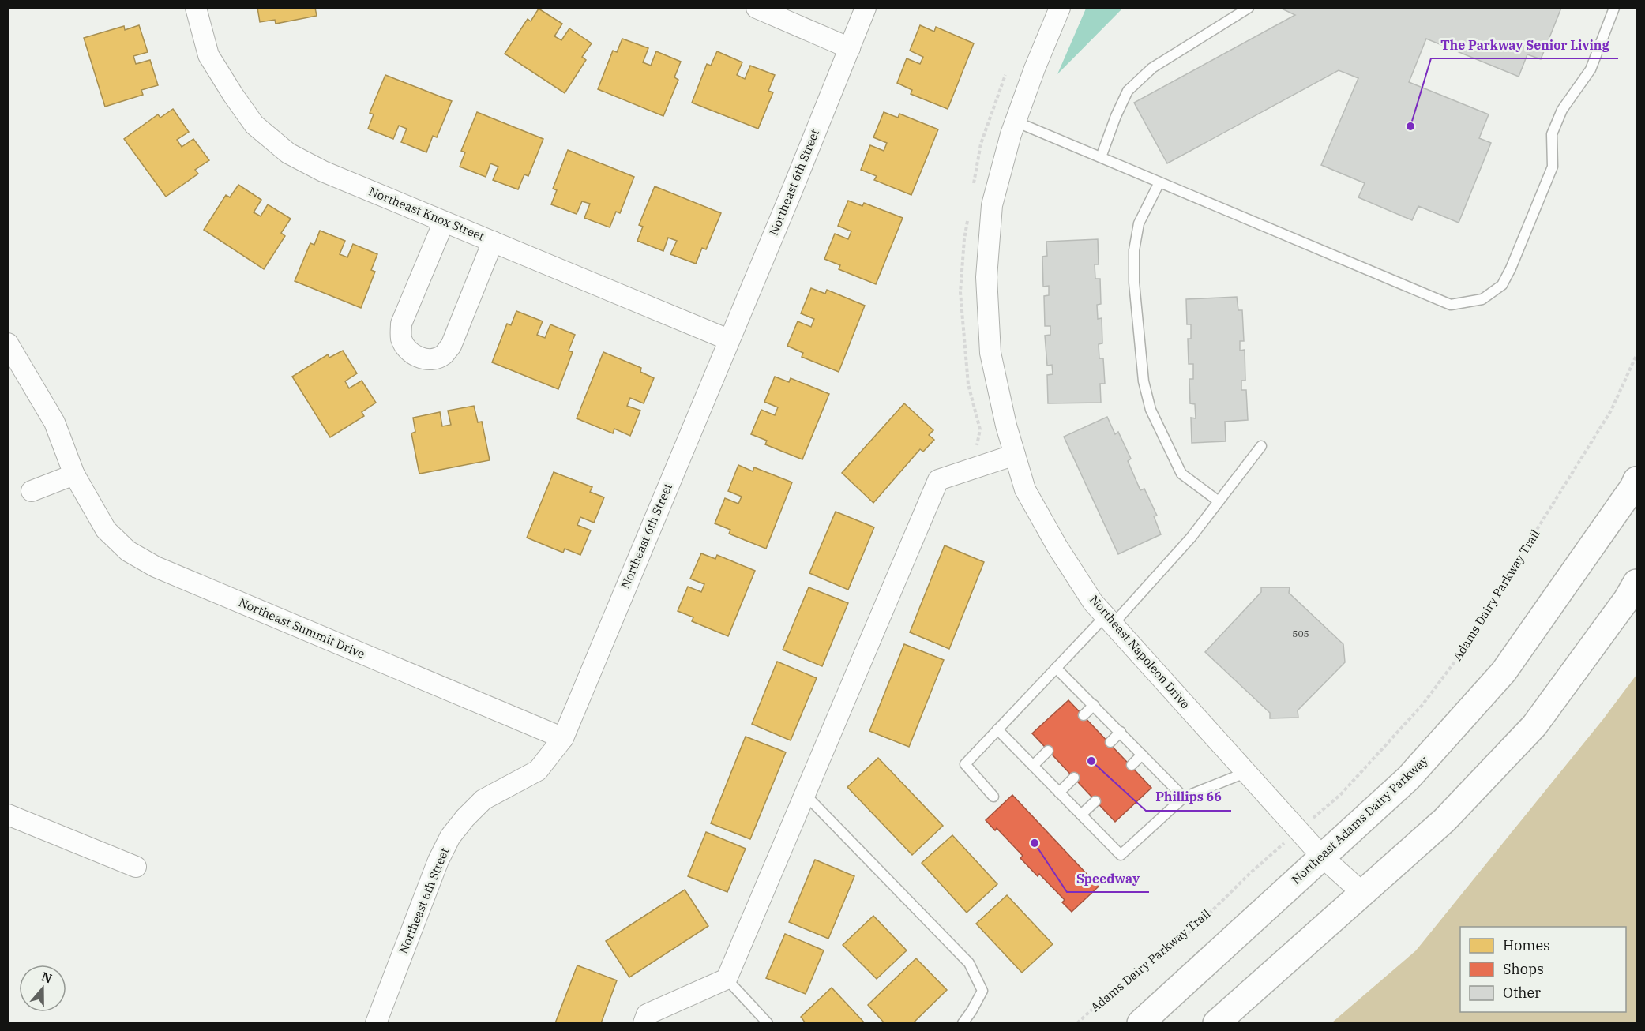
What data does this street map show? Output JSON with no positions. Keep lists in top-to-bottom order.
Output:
{
  "streets": {
    "main road": ["Northeast Adams Dairy Parkway"],
    "street": [
      "Northeast 6th Street",
      "Northeast Knox Street",
      "Northeast Summit Drive",
      "Northeast Napoleon Drive"
    ],
    "path": ["Adams Dairy Parkway Trail"]
  },
  "crossings": [
    ["Northeast 6th Street", "Northeast Knox Street"],
    ["Northeast 6th Street", "Northeast Summit Drive"],
    ["Northeast Napoleon Drive", "Northeast Adams Dairy Parkway"]
  ],
  "places": ["The Parkway Senior Living", "Phillips 66", "Speedway"],
  "house_numbers": ["505"],
  "legend": ["Homes", "Shops", "Other"],
  "north": "top"
}
